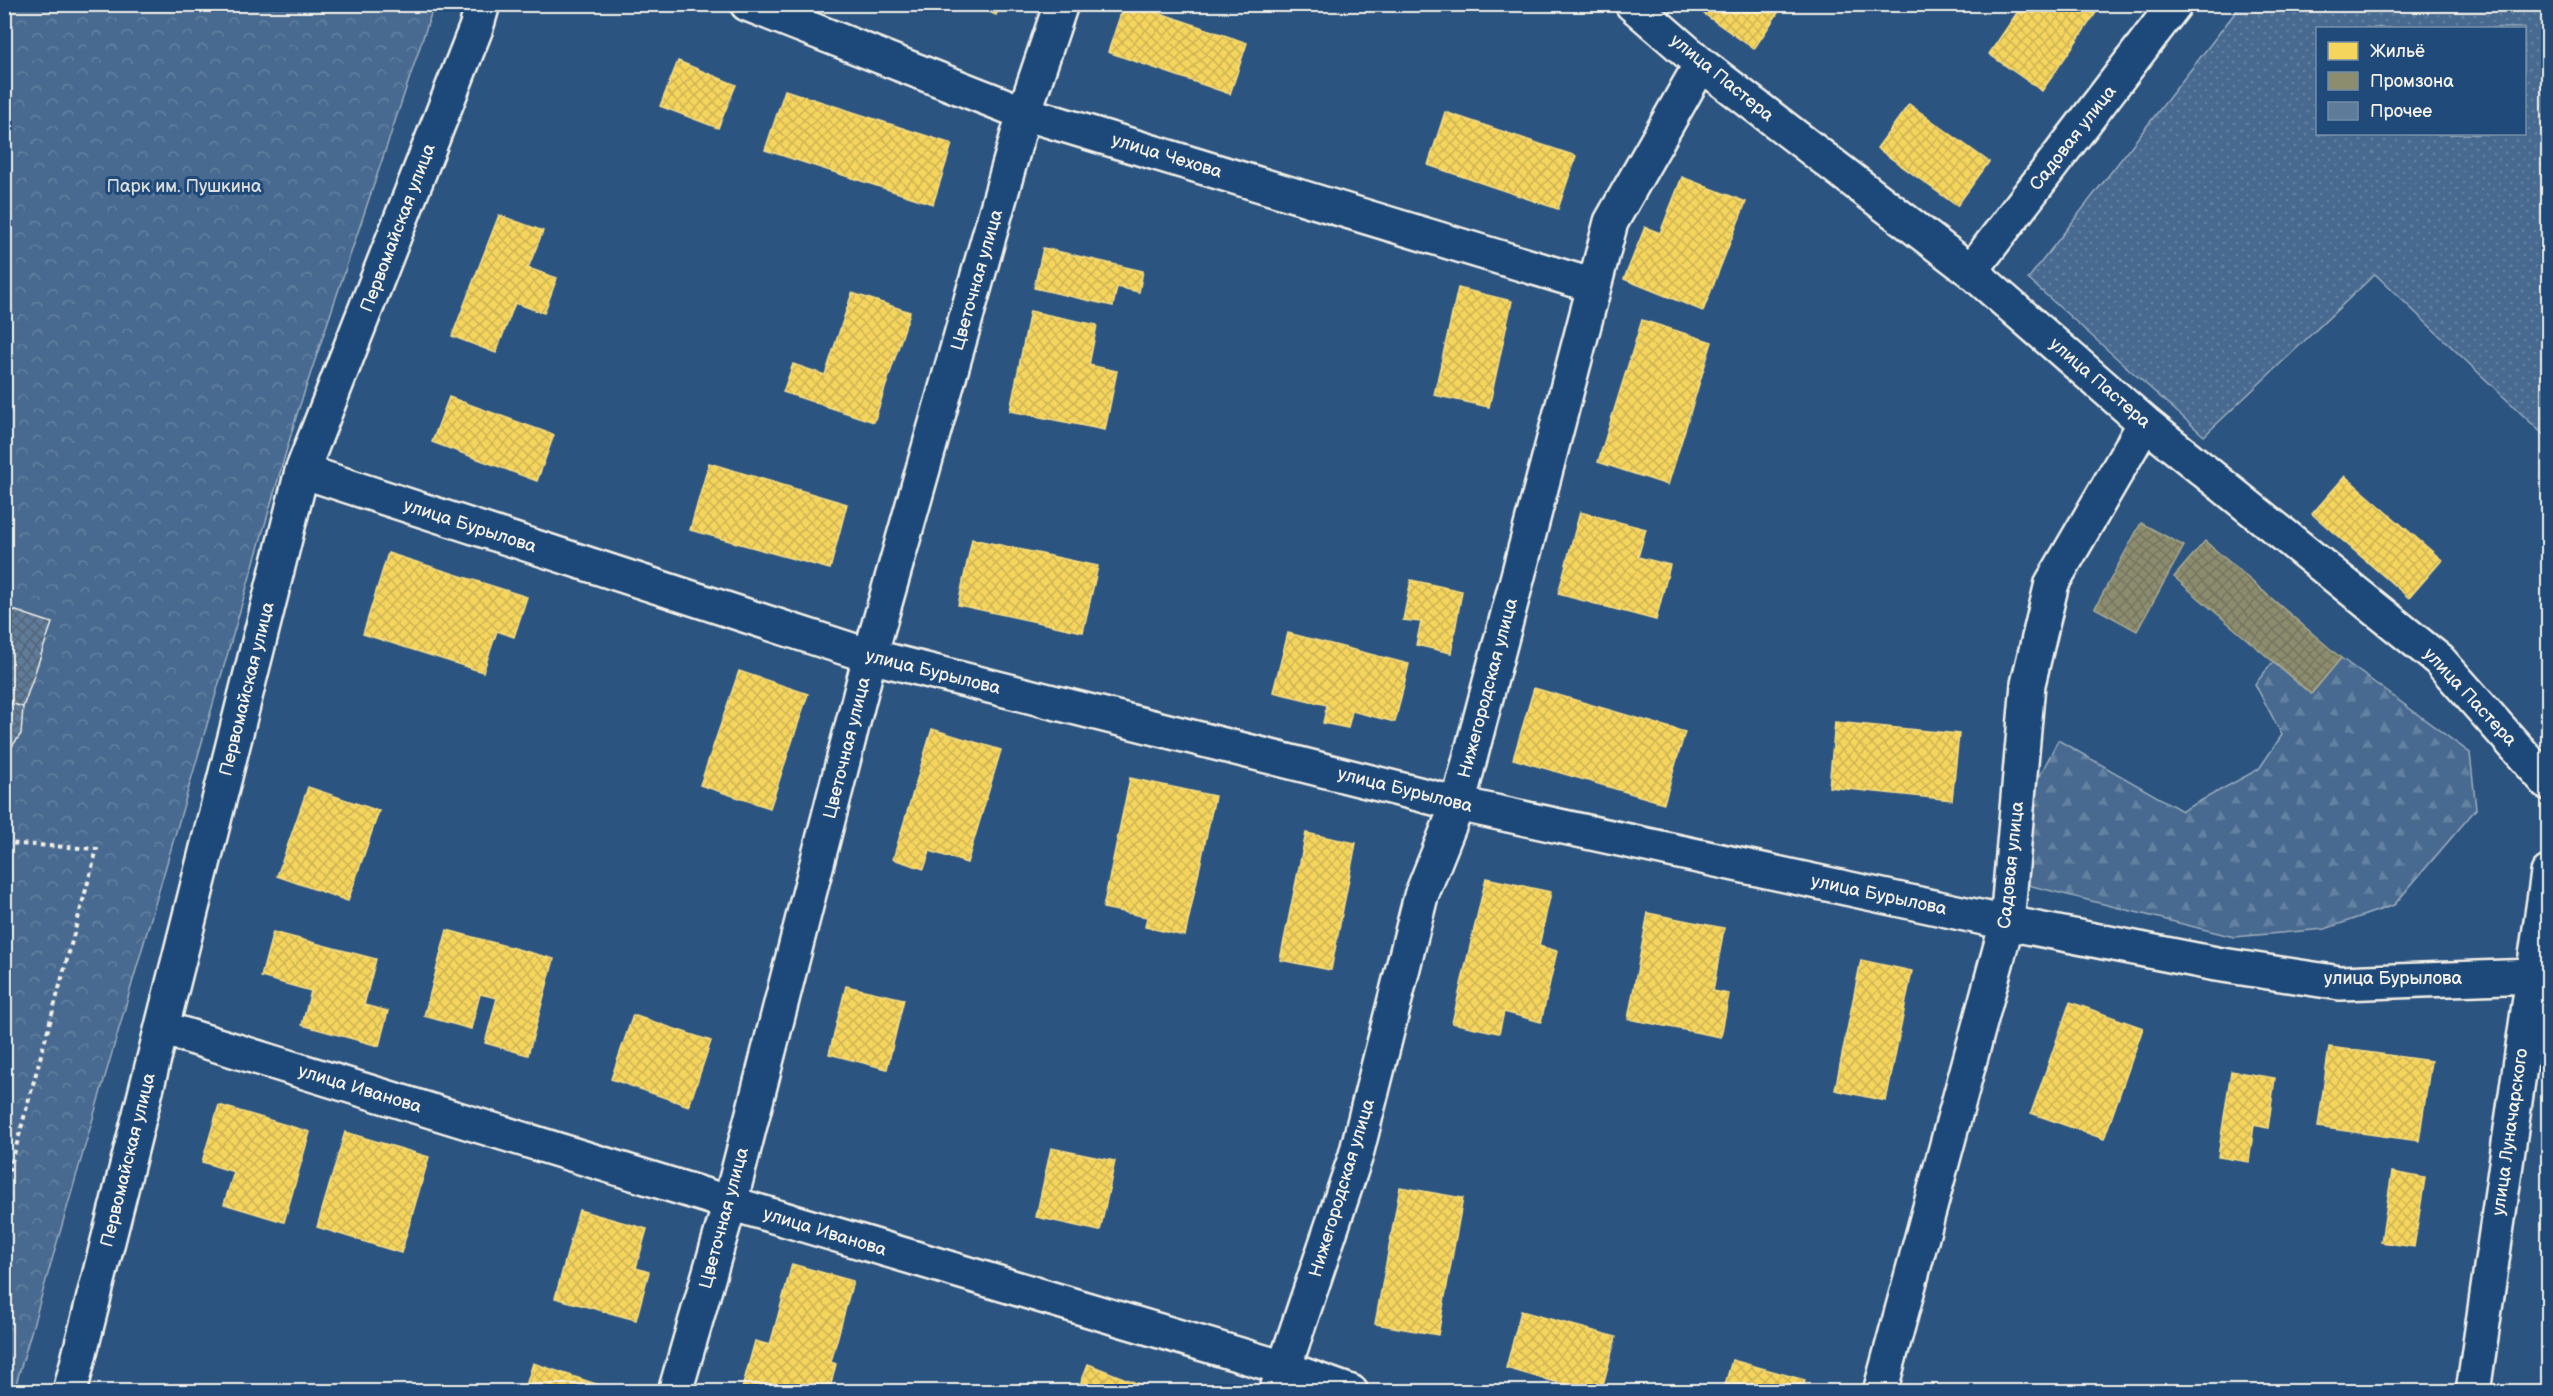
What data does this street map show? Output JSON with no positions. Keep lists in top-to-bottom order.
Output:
{
  "streets": {
    "street": [
      "улица Пастера",
      "Садовая улица",
      "улица Чехова",
      "Первомайская улица",
      "Цветочная улица",
      "улица Бурылова",
      "Нижегородская улица",
      "улица Иванова",
      "улица Луначарского"
    ]
  },
  "crossings": [
    ["улица Пастера", "Садовая улица"],
    ["улица Пастера", "Нижегородская улица"],
    ["Садовая улица", "улица Бурылова"],
    ["улица Чехова", "Цветочная улица"],
    ["улица Чехова", "Нижегородская улица"],
    ["Первомайская улица", "улица Бурылова"],
    ["Первомайская улица", "улица Иванова"],
    ["Цветочная улица", "улица Бурылова"],
    ["Цветочная улица", "улица Иванова"],
    ["улица Бурылова", "Нижегородская улица"],
    ["улица Бурылова", "улица Луначарского"],
    ["Нижегородская улица", "улица Иванова"]
  ],
  "parks": ["Парк им. Пушкина"],
  "legend": ["Жильё", "Промзона", "Прочее"]
}
